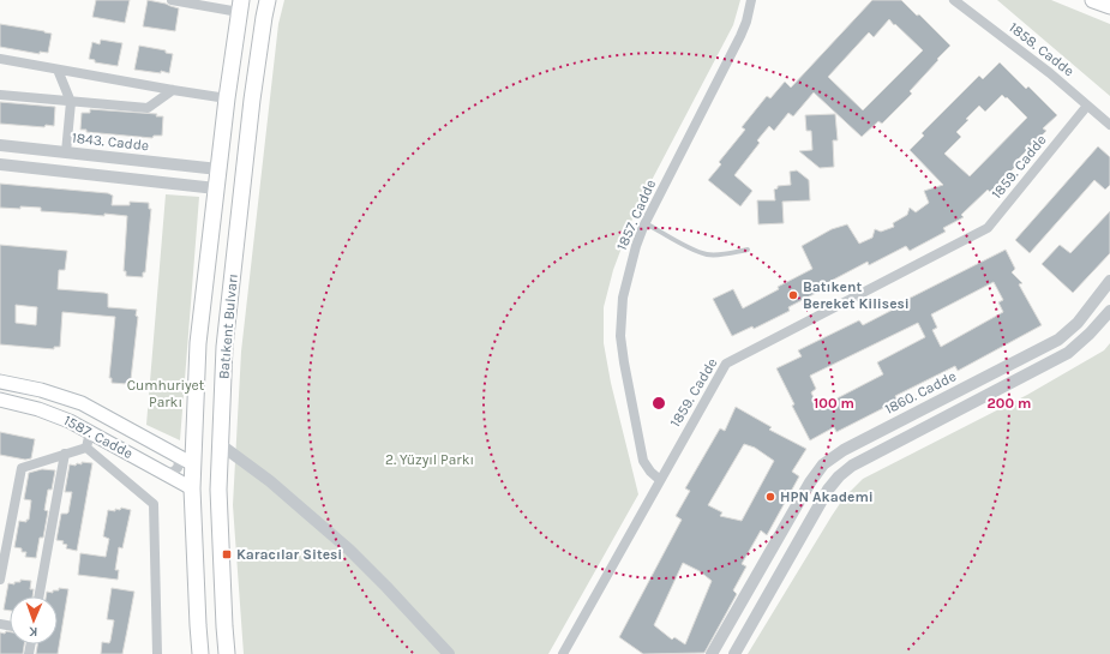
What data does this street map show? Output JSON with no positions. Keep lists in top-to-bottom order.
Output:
{
  "streets": {
    "main road": ["Batıkent Bulvarı", "1587. Cadde"],
    "street": [
      "1858. Cadde",
      "1843. Cadde",
      "1859. Cadde",
      "1857. Cadde",
      "1860. Cadde"
    ]
  },
  "crossings": [
    ["1858. Cadde", "1859. Cadde"],
    ["1843. Cadde", "Batıkent Bulvarı"],
    ["1859. Cadde", "1857. Cadde"],
    ["Batıkent Bulvarı", "1587. Cadde"]
  ],
  "parks": ["Cumhuriyet Parkı", "2. Yüzyıl Parkı"],
  "places": {
    "other": ["Batıkent Bereket Kilisesi", "HPN Akademi"],
    "transit": ["Karacılar Sitesi"]
  },
  "north": "bottom",
  "rings": ["100 m", "200 m"]
}
